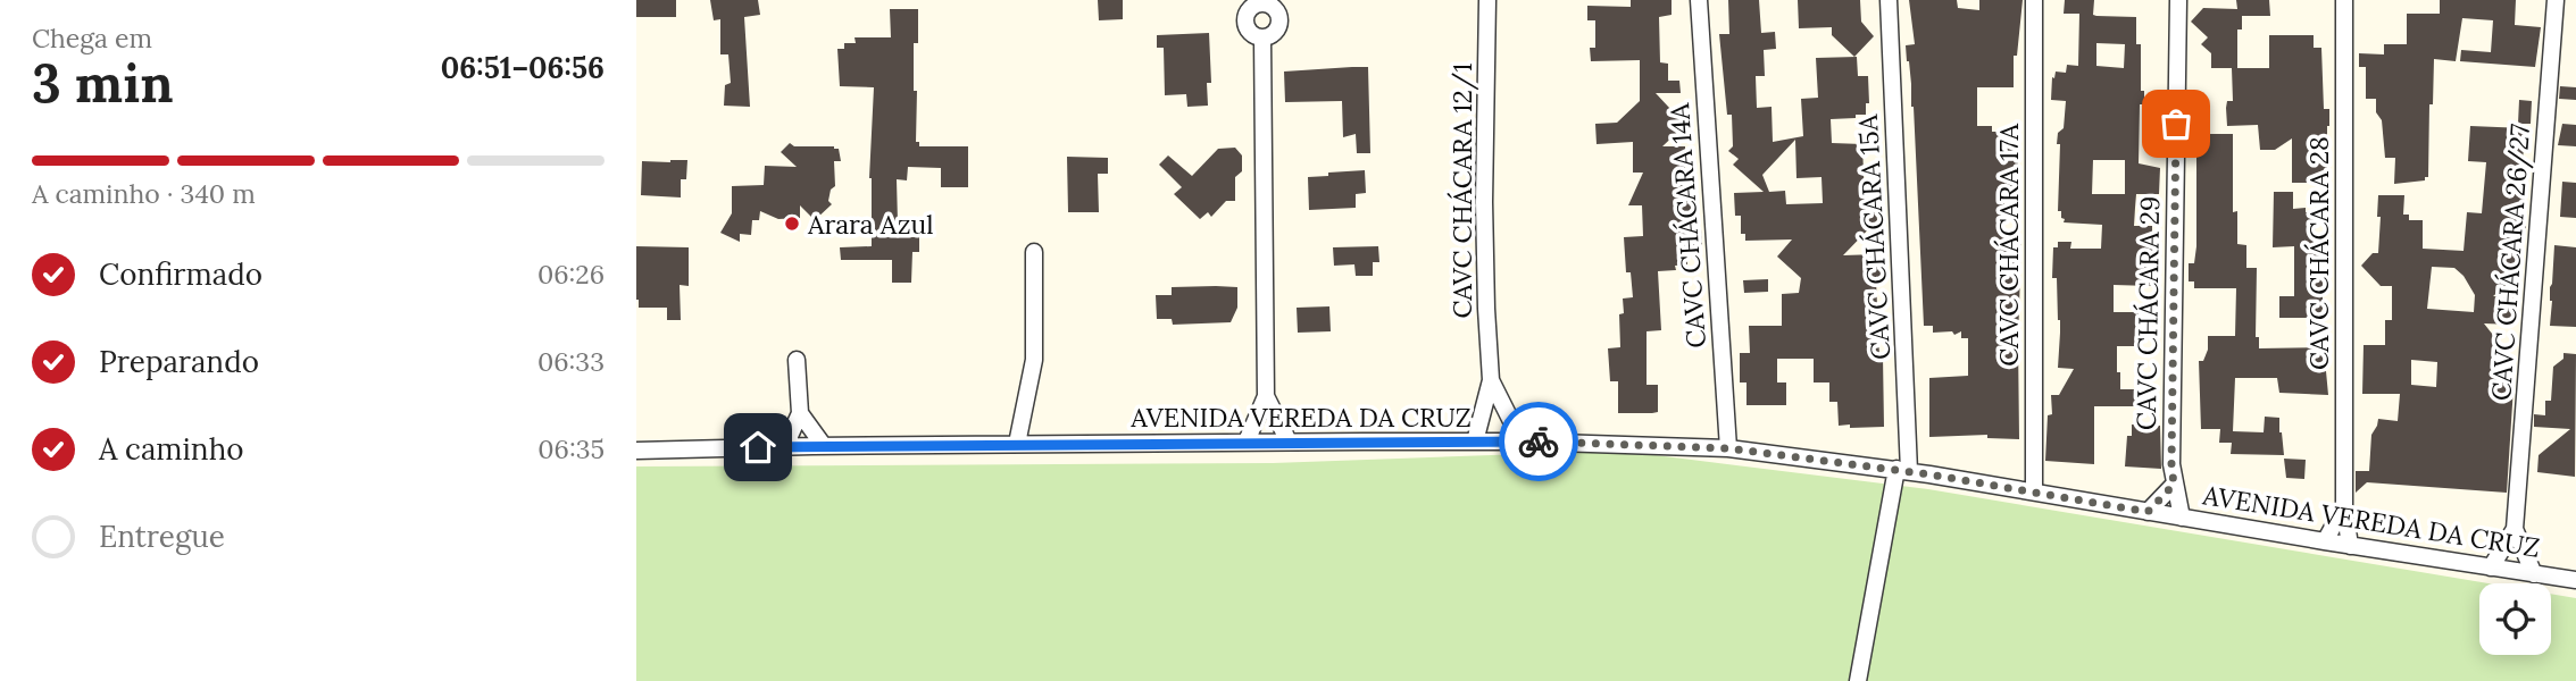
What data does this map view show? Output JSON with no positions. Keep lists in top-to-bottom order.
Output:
{
  "streets": {
    "street": [
      "CAVC CHÁCARA 12/1",
      "CAVC CHÁCARA 14A",
      "CAVC CHÁCARA 15A",
      "CAVC CHÁCARA 17A",
      "CAVC CHÁCARA 28",
      "CAVC CHÁCARA 26/27",
      "CAVC CHÁCARA 29",
      "AVENIDA VEREDA DA CRUZ"
    ]
  },
  "crossings": [
    ["CAVC CHÁCARA 12/1", "AVENIDA VEREDA DA CRUZ"],
    ["CAVC CHÁCARA 14A", "AVENIDA VEREDA DA CRUZ"],
    ["CAVC CHÁCARA 15A", "AVENIDA VEREDA DA CRUZ"],
    ["CAVC CHÁCARA 17A", "AVENIDA VEREDA DA CRUZ"],
    ["CAVC CHÁCARA 28", "AVENIDA VEREDA DA CRUZ"],
    ["CAVC CHÁCARA 26/27", "AVENIDA VEREDA DA CRUZ"],
    ["CAVC CHÁCARA 29", "AVENIDA VEREDA DA CRUZ"]
  ],
  "places": ["Arara Azul"],
  "page": {
    "heading": ["3 min", "Chega em", "06:51–06:56"],
    "bar": "A caminho · 340 m",
    "list": [
      ["Confirmado", "06:26"],
      ["Preparando", "06:33"],
      ["A caminho", "06:35"],
      "Entregue"
    ]
  }
}
